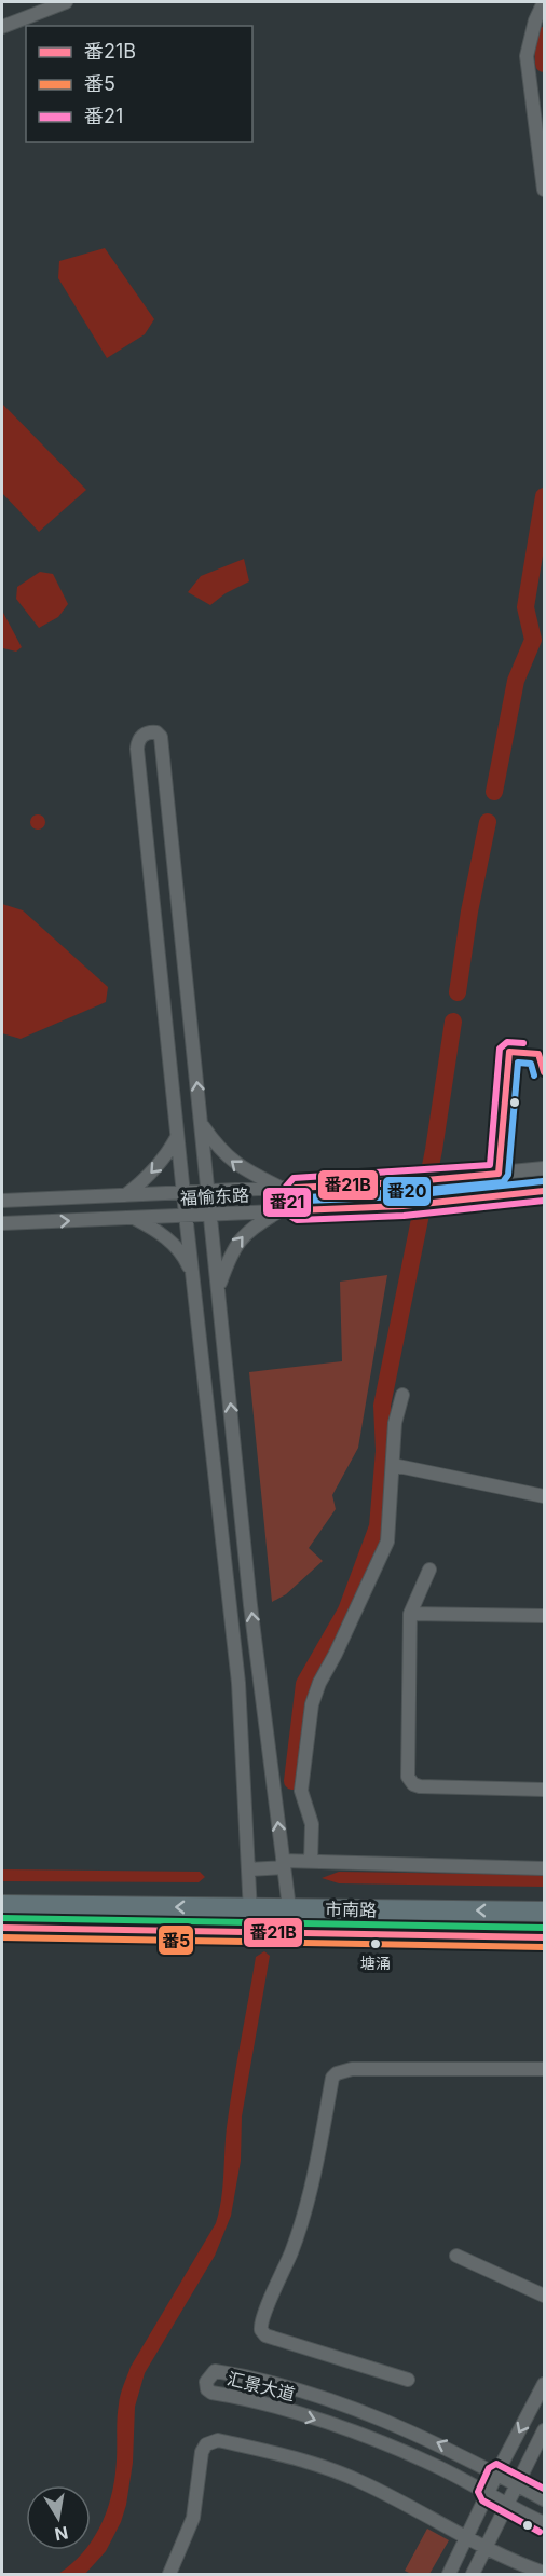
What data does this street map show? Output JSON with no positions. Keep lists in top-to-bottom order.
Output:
{
  "streets": {
    "highway": ["市南路"],
    "street": ["福愉东路", "汇景大道"]
  },
  "places": ["塘涌"],
  "lines": [
    "transit line 番21",
    "transit line 番21B",
    "transit line 番20",
    "transit line 番5"
  ],
  "legend": ["番21B", "番5", "番21"],
  "north": "bottom"
}
